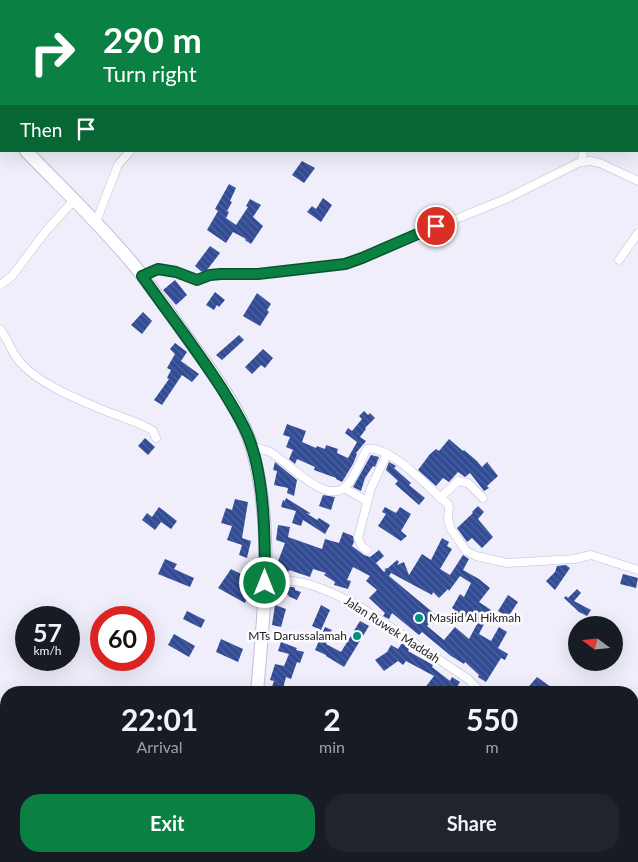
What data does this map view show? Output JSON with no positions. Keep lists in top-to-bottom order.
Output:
{
  "streets": {
    "street": ["Jalan Ruwek Maddah"]
  },
  "places": ["Masjid Al Hikmah", "MTs Darussalamah"],
  "north": "left",
  "page": {
    "turn": ["290 m", "Turn right"],
    "then": "Then",
    "speed": "57 km/h",
    "limit": "60",
    "eta": [
      "22:01",
      "Arrival",
      "2",
      "min",
      "550",
      "m"
    ],
    "buttons": ["Exit", "Share"]
  }
}
